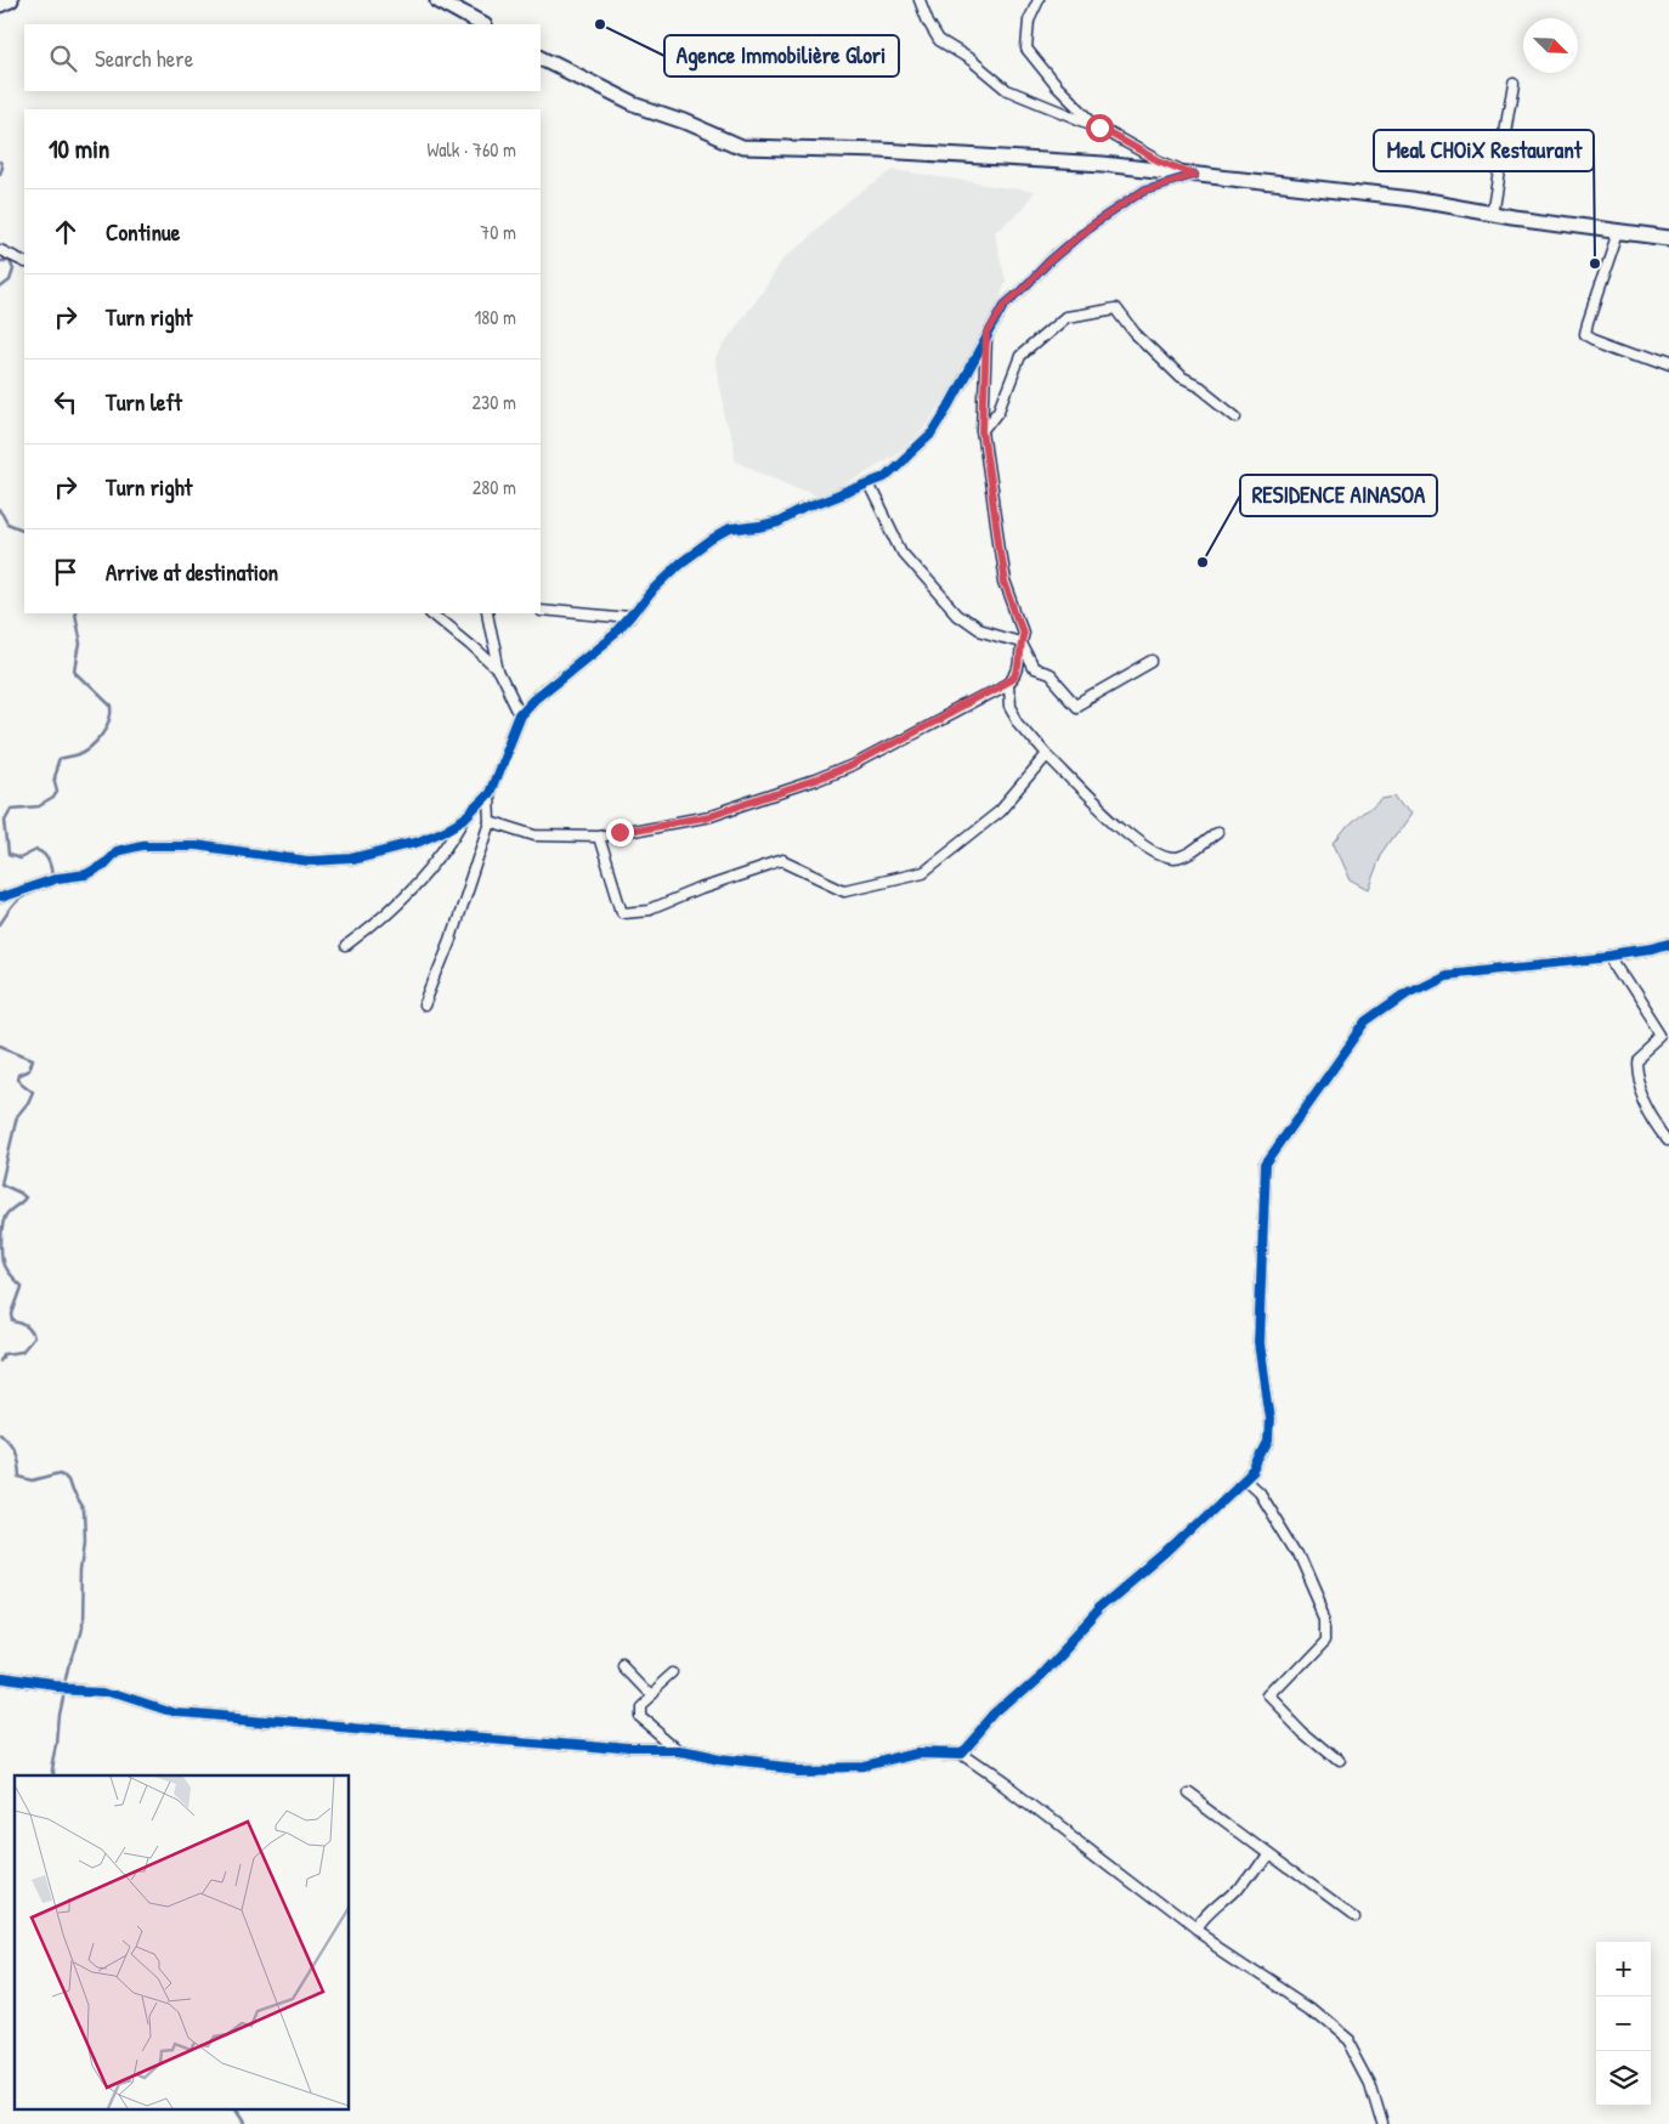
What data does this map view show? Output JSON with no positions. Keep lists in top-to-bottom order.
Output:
{
  "places": ["Agence Immobilière Glori", "Meal CHOiX Restaurant", "RESIDENCE AINASOA"],
  "north": "bottom right",
  "page": {
    "search": "Search here",
    "heading": ["10 min", "Walk · 760 m"],
    "list": [
      ["Continue", "70 m"],
      ["Turn right", "180 m"],
      ["Turn left", "230 m"],
      ["Turn right", "280 m"],
      "Arrive at destination"
    ],
    "map_buttons": ["+", "−"]
  }
}
